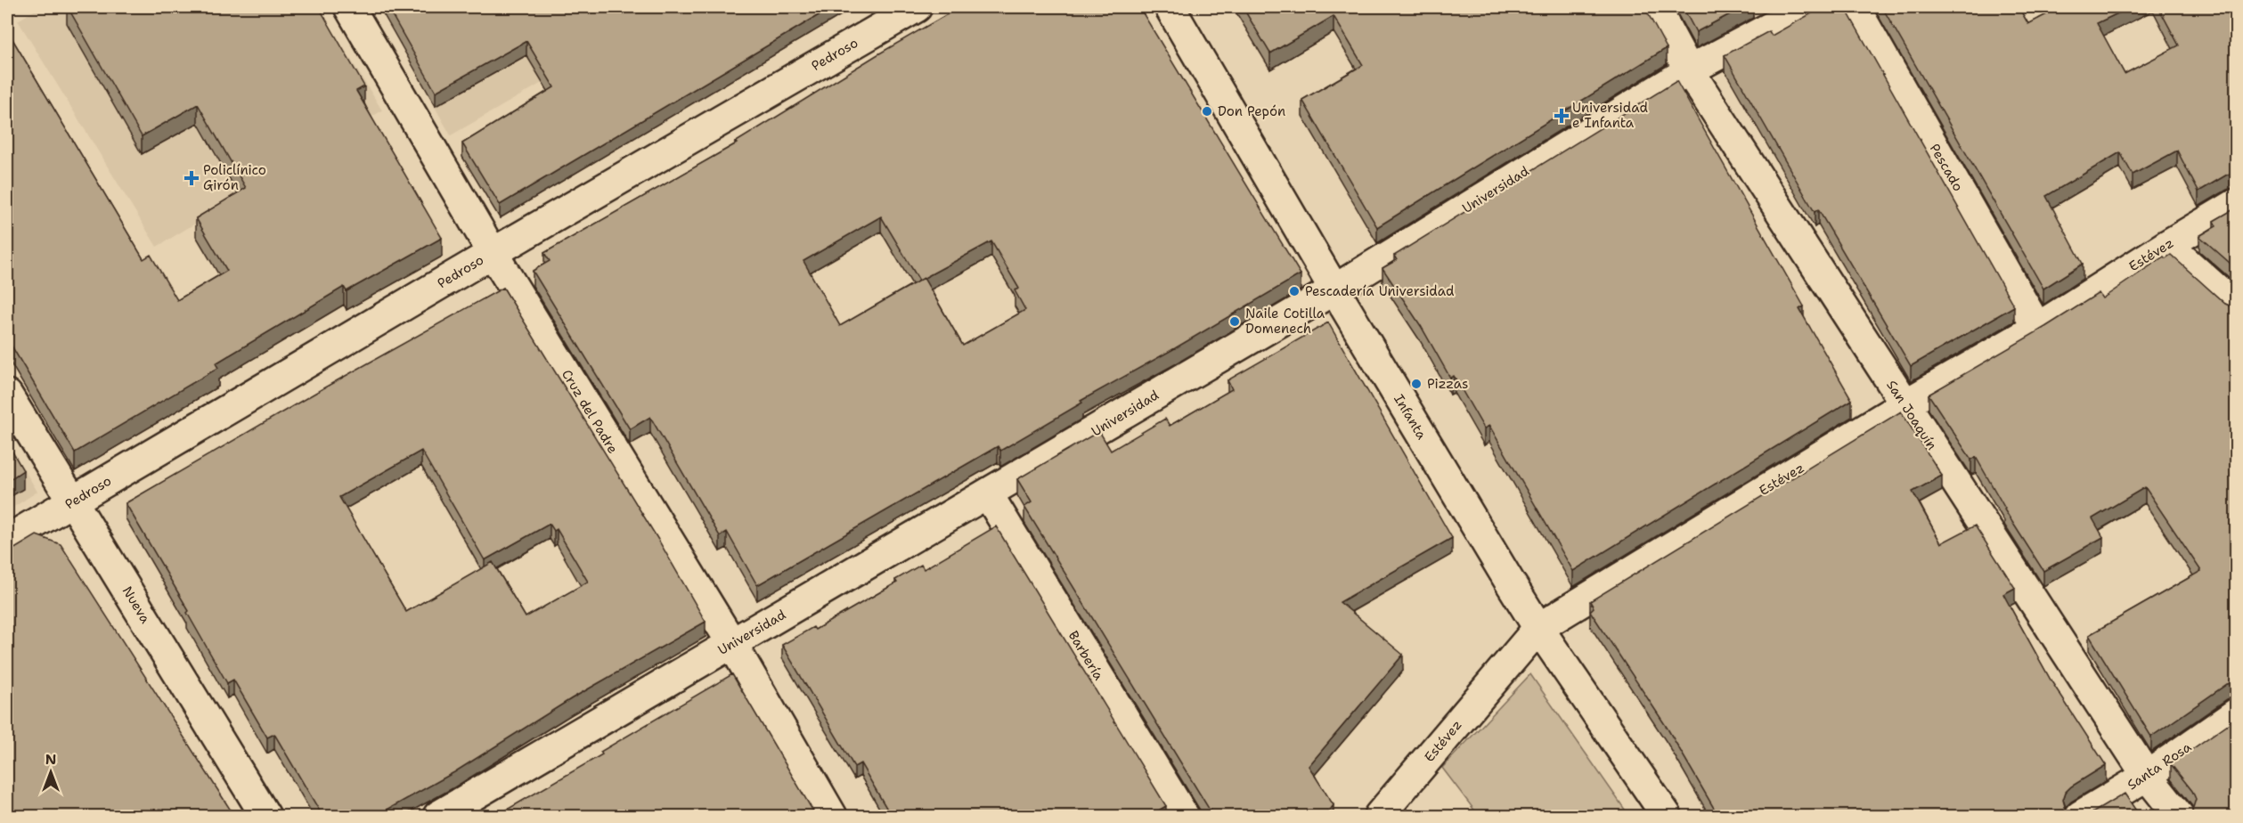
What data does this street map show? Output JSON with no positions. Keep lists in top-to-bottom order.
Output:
{
  "streets": {
    "street": [
      "Pedroso",
      "Pescado",
      "Universidad",
      "Estévez",
      "Cruz del Padre",
      "San Joaquín",
      "Infanta",
      "Nueva",
      "Barbería",
      "Santa Rosa"
    ]
  },
  "crossings": [
    ["Pedroso", "Cruz del Padre"],
    ["Pedroso", "Nueva"],
    ["Pescado", "Estévez"],
    ["Universidad", "Cruz del Padre"],
    ["Universidad", "San Joaquín"],
    ["Universidad", "Infanta"],
    ["Universidad", "Barbería"],
    ["Estévez", "San Joaquín"],
    ["Estévez", "Infanta"],
    ["San Joaquín", "Santa Rosa"]
  ],
  "places": {
    "other": [
      "Don Pepón",
      "Pescadería Universidad",
      "Naile Cotilla Domenech",
      "Pizzas"
    ],
    "health": ["Universidad e Infanta", "Policlínico Girón"]
  },
  "north": "top"
}
